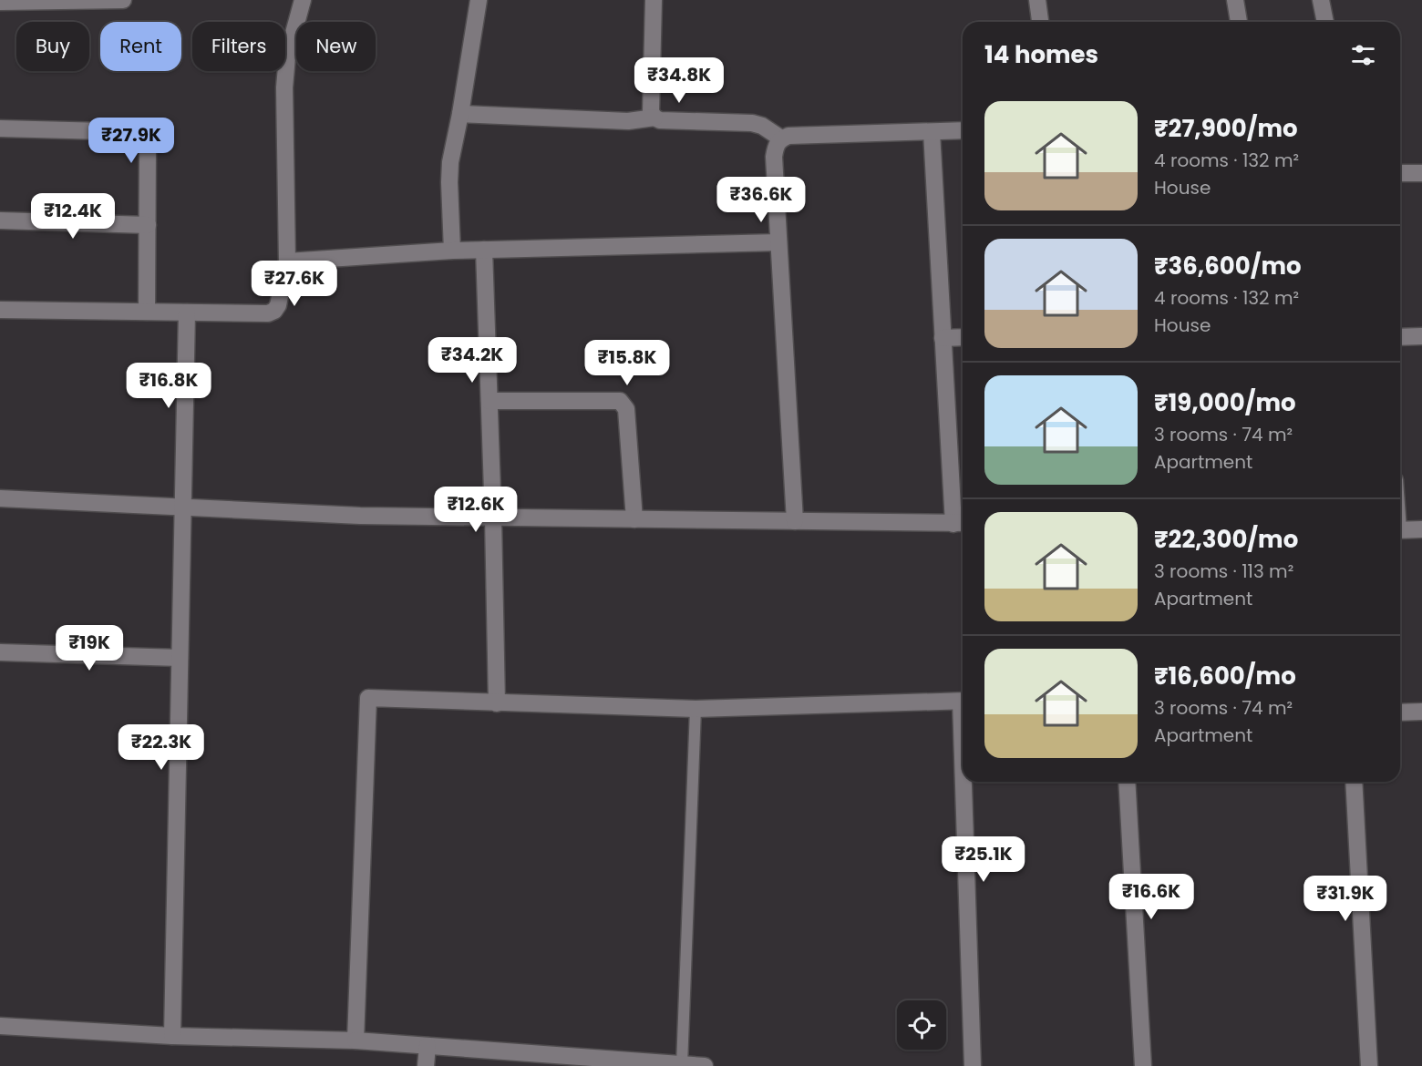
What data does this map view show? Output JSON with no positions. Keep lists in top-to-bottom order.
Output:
{
  "page": {
    "chip": [
      "Buy",
      "Rent",
      "Filters",
      "New"
    ],
    "heading": "14 homes",
    "price": [
      "₹34.8K",
      "₹27.9K",
      "₹36.6K",
      "₹12.4K",
      "₹27.6K",
      "₹34.2K",
      "₹15.8K",
      "₹16.8K",
      "₹12.6K",
      "₹19K",
      "₹22.3K",
      "₹25.1K",
      "₹16.6K",
      "₹31.9K"
    ],
    "list": [
      {
        "name": "₹27,900/mo",
        "note": "4 rooms · 132 m² · House"
      },
      {
        "name": "₹36,600/mo",
        "note": "4 rooms · 132 m² · House"
      },
      {
        "name": "₹19,000/mo",
        "note": "3 rooms · 74 m² · Apartment"
      },
      {
        "name": "₹22,300/mo",
        "note": "3 rooms · 113 m² · Apartment"
      },
      {
        "name": "₹16,600/mo",
        "note": "3 rooms · 74 m² · Apartment"
      }
    ]
  }
}
